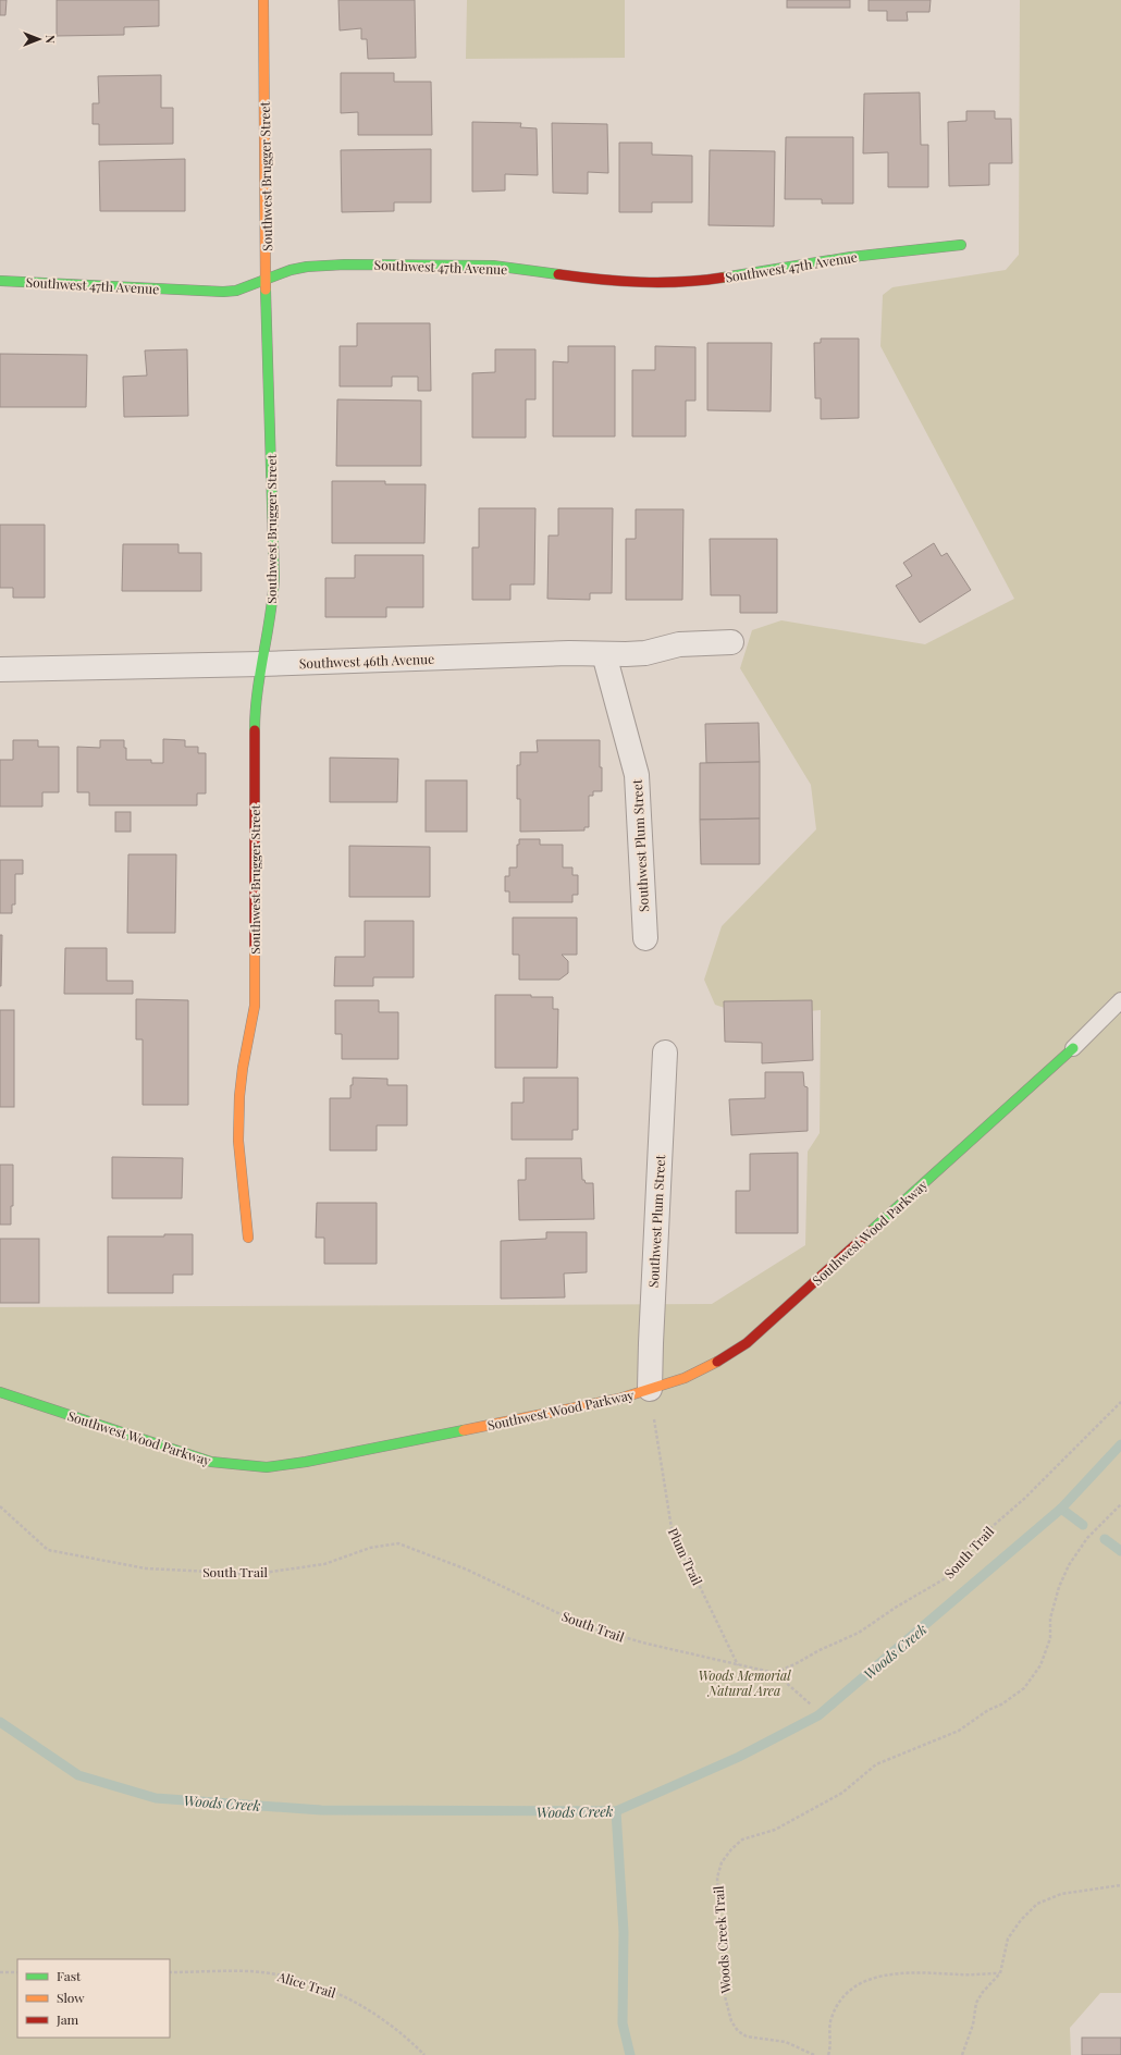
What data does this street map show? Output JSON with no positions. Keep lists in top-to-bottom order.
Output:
{
  "streets": {
    "street": [
      "Southwest Brugger Street",
      "Southwest 47th Avenue",
      "Southwest 46th Avenue",
      "Southwest Plum Street",
      "Southwest Wood Parkway"
    ],
    "path": [
      "South Trail",
      "Plum Trail",
      "Woods Creek Trail",
      "Alice Trail"
    ]
  },
  "crossings": [
    ["Southwest Brugger Street", "Southwest 47th Avenue"],
    ["Southwest Brugger Street", "Southwest 46th Avenue"],
    ["Southwest 46th Avenue", "Southwest Plum Street"],
    ["Southwest Plum Street", "Southwest Wood Parkway"],
    ["Southwest Plum Street", "Plum Trail"],
    ["Southwest Wood Parkway", "Plum Trail"],
    ["South Trail", "Plum Trail"]
  ],
  "water": ["Woods Creek"],
  "parks": ["Woods Memorial Natural Area"],
  "legend": ["Fast", "Slow", "Jam"],
  "north": "right"
}
